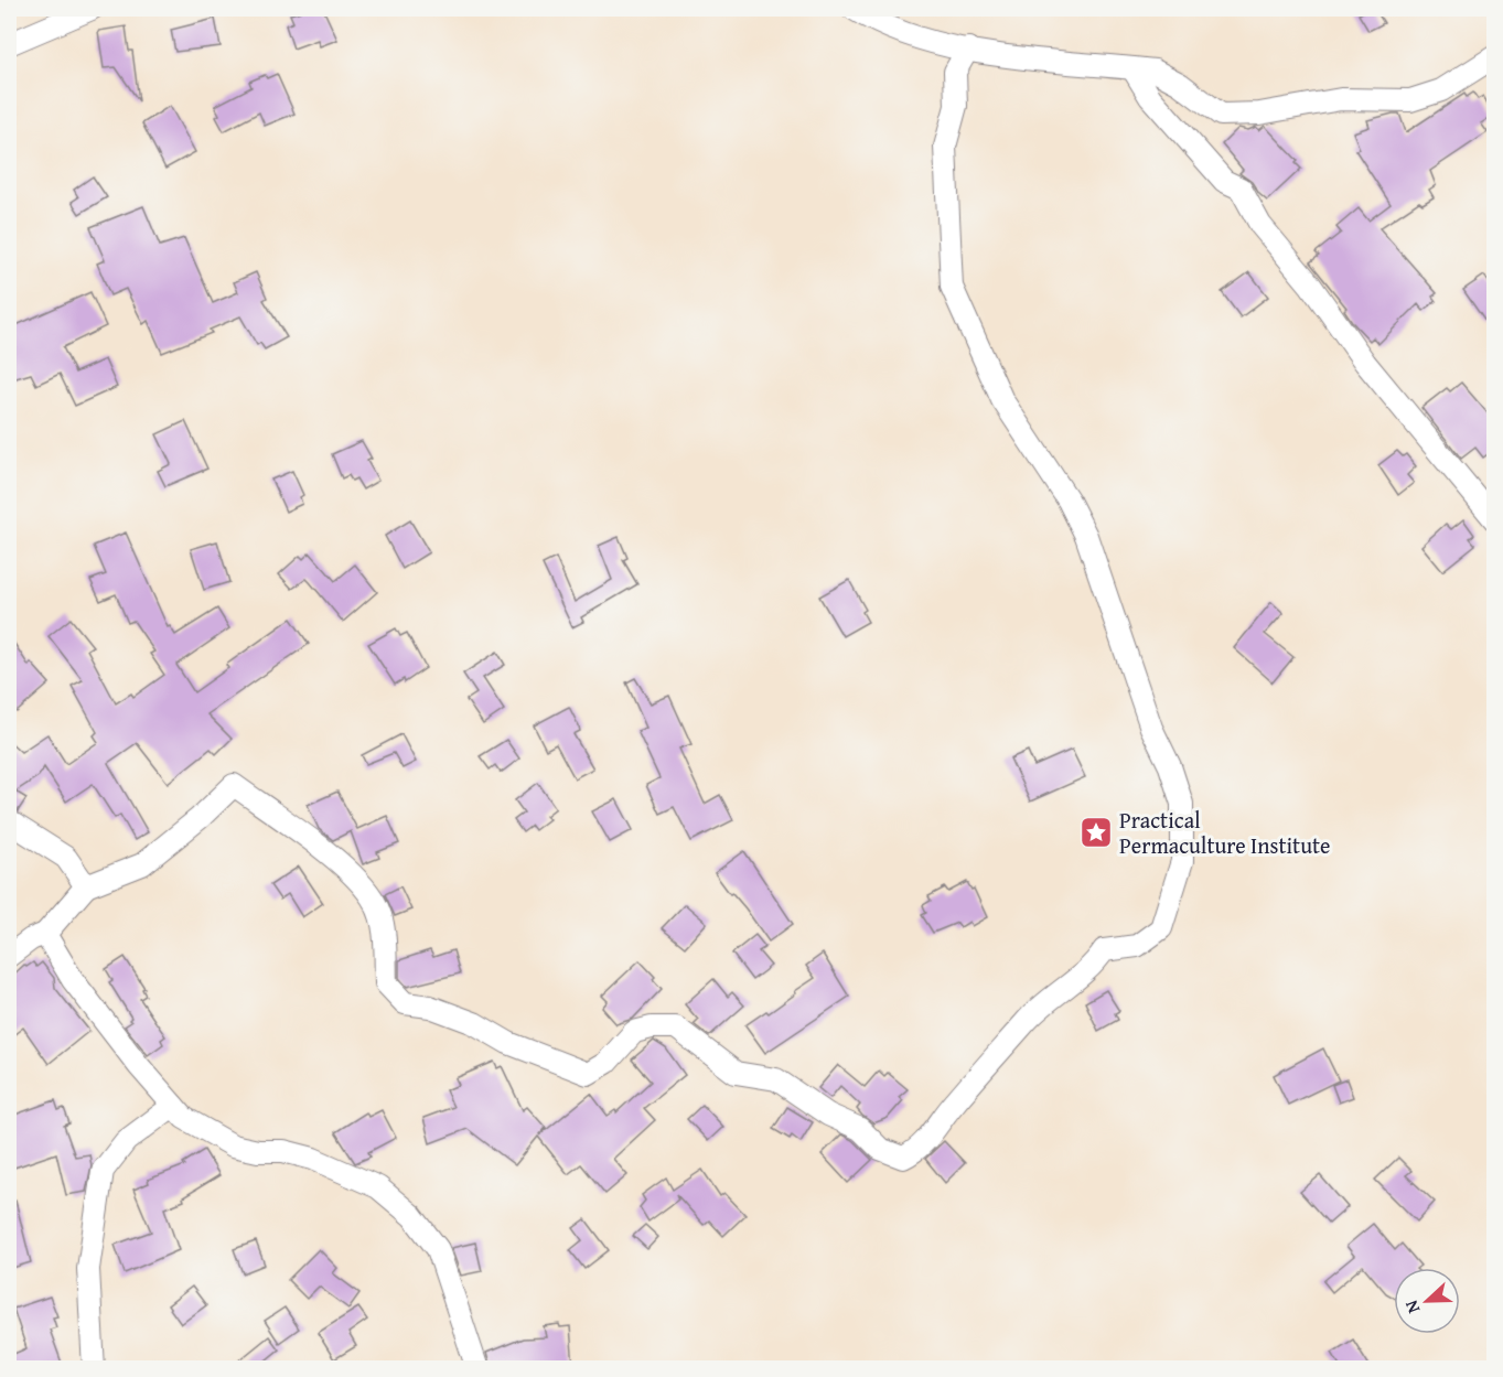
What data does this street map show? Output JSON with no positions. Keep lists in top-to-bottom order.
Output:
{
  "places": {
    "place": ["Practical Permaculture Institute"]
  },
  "north": "left"
}
